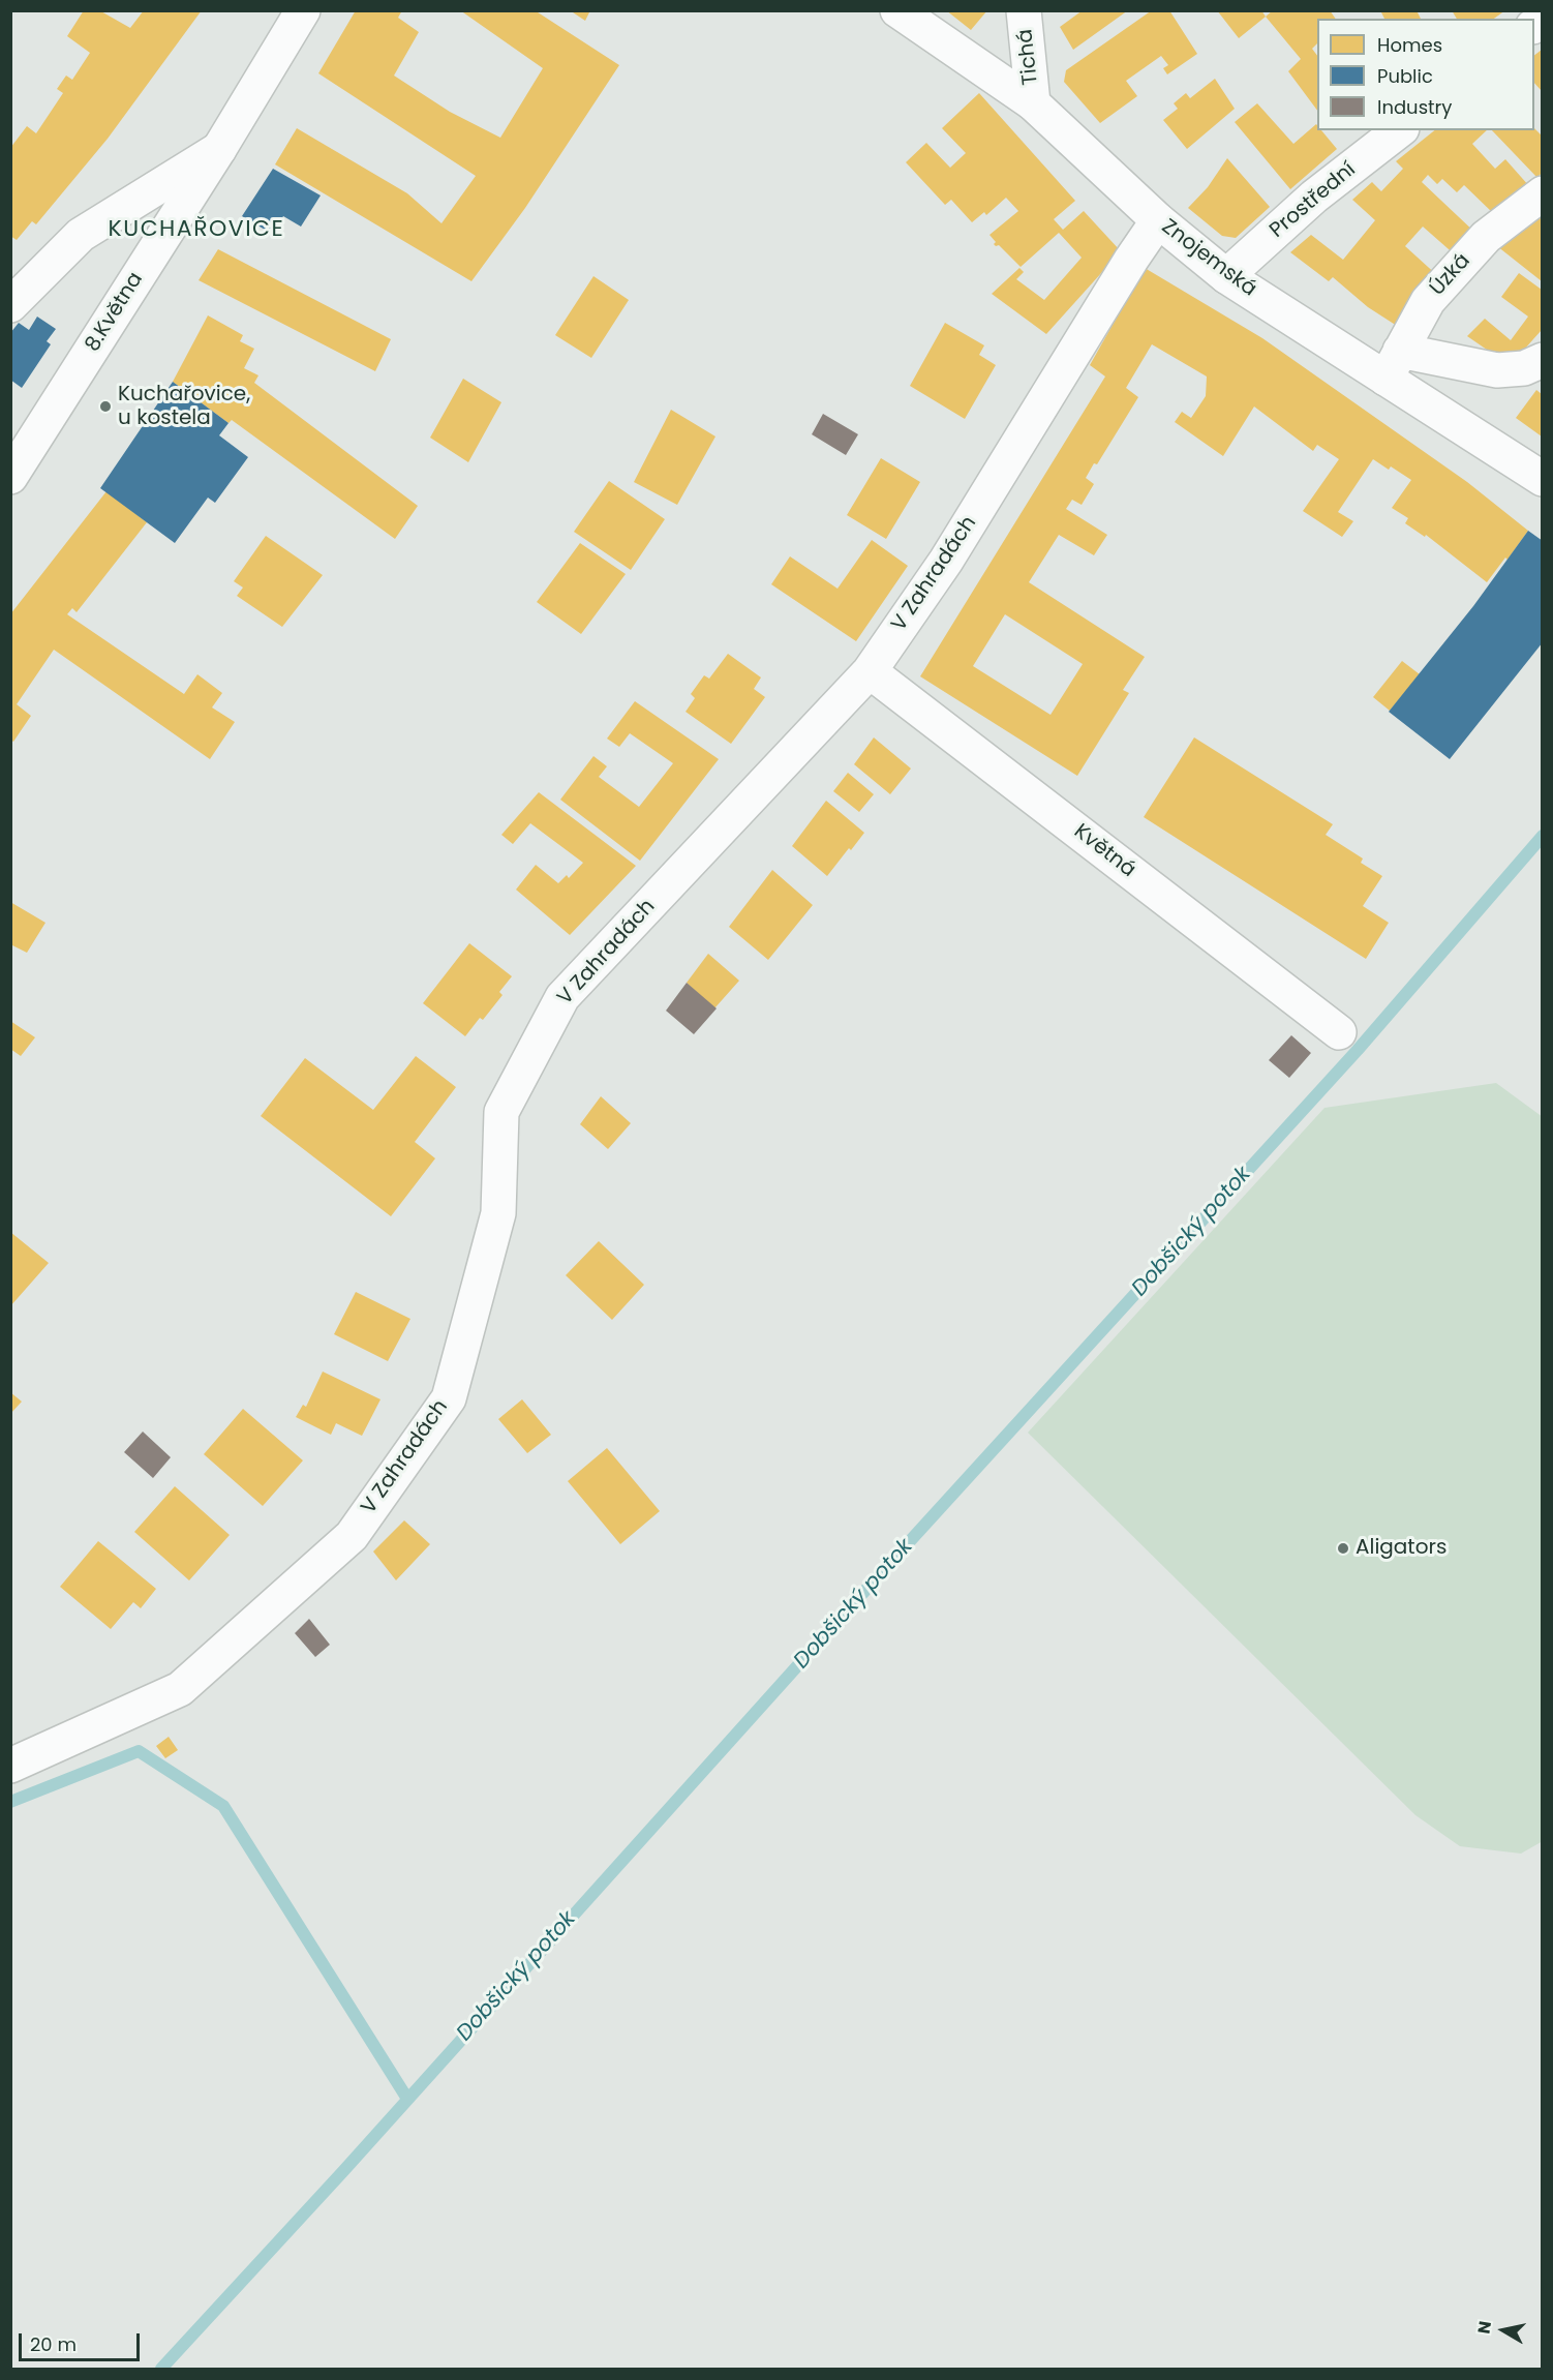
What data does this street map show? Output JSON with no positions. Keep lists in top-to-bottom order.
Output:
{
  "streets": {
    "street": [
      "Tichá",
      "Prostřední",
      "Znojemská",
      "Úzká",
      "8.Května",
      "V Zahradách",
      "Květná"
    ]
  },
  "crossings": [
    ["Tichá", "Znojemská"],
    ["Prostřední", "Znojemská"],
    ["Znojemská", "Úzká"],
    ["Znojemská", "V Zahradách"],
    ["V Zahradách", "Květná"]
  ],
  "districts": ["KUCHAŘOVICE"],
  "water": ["Dobšický potok"],
  "places": ["Kuchařovice, u kostela", "Aligators"],
  "legend": ["Homes", "Public", "Industry"],
  "scale_bar": "20 m",
  "north": "left"
}
